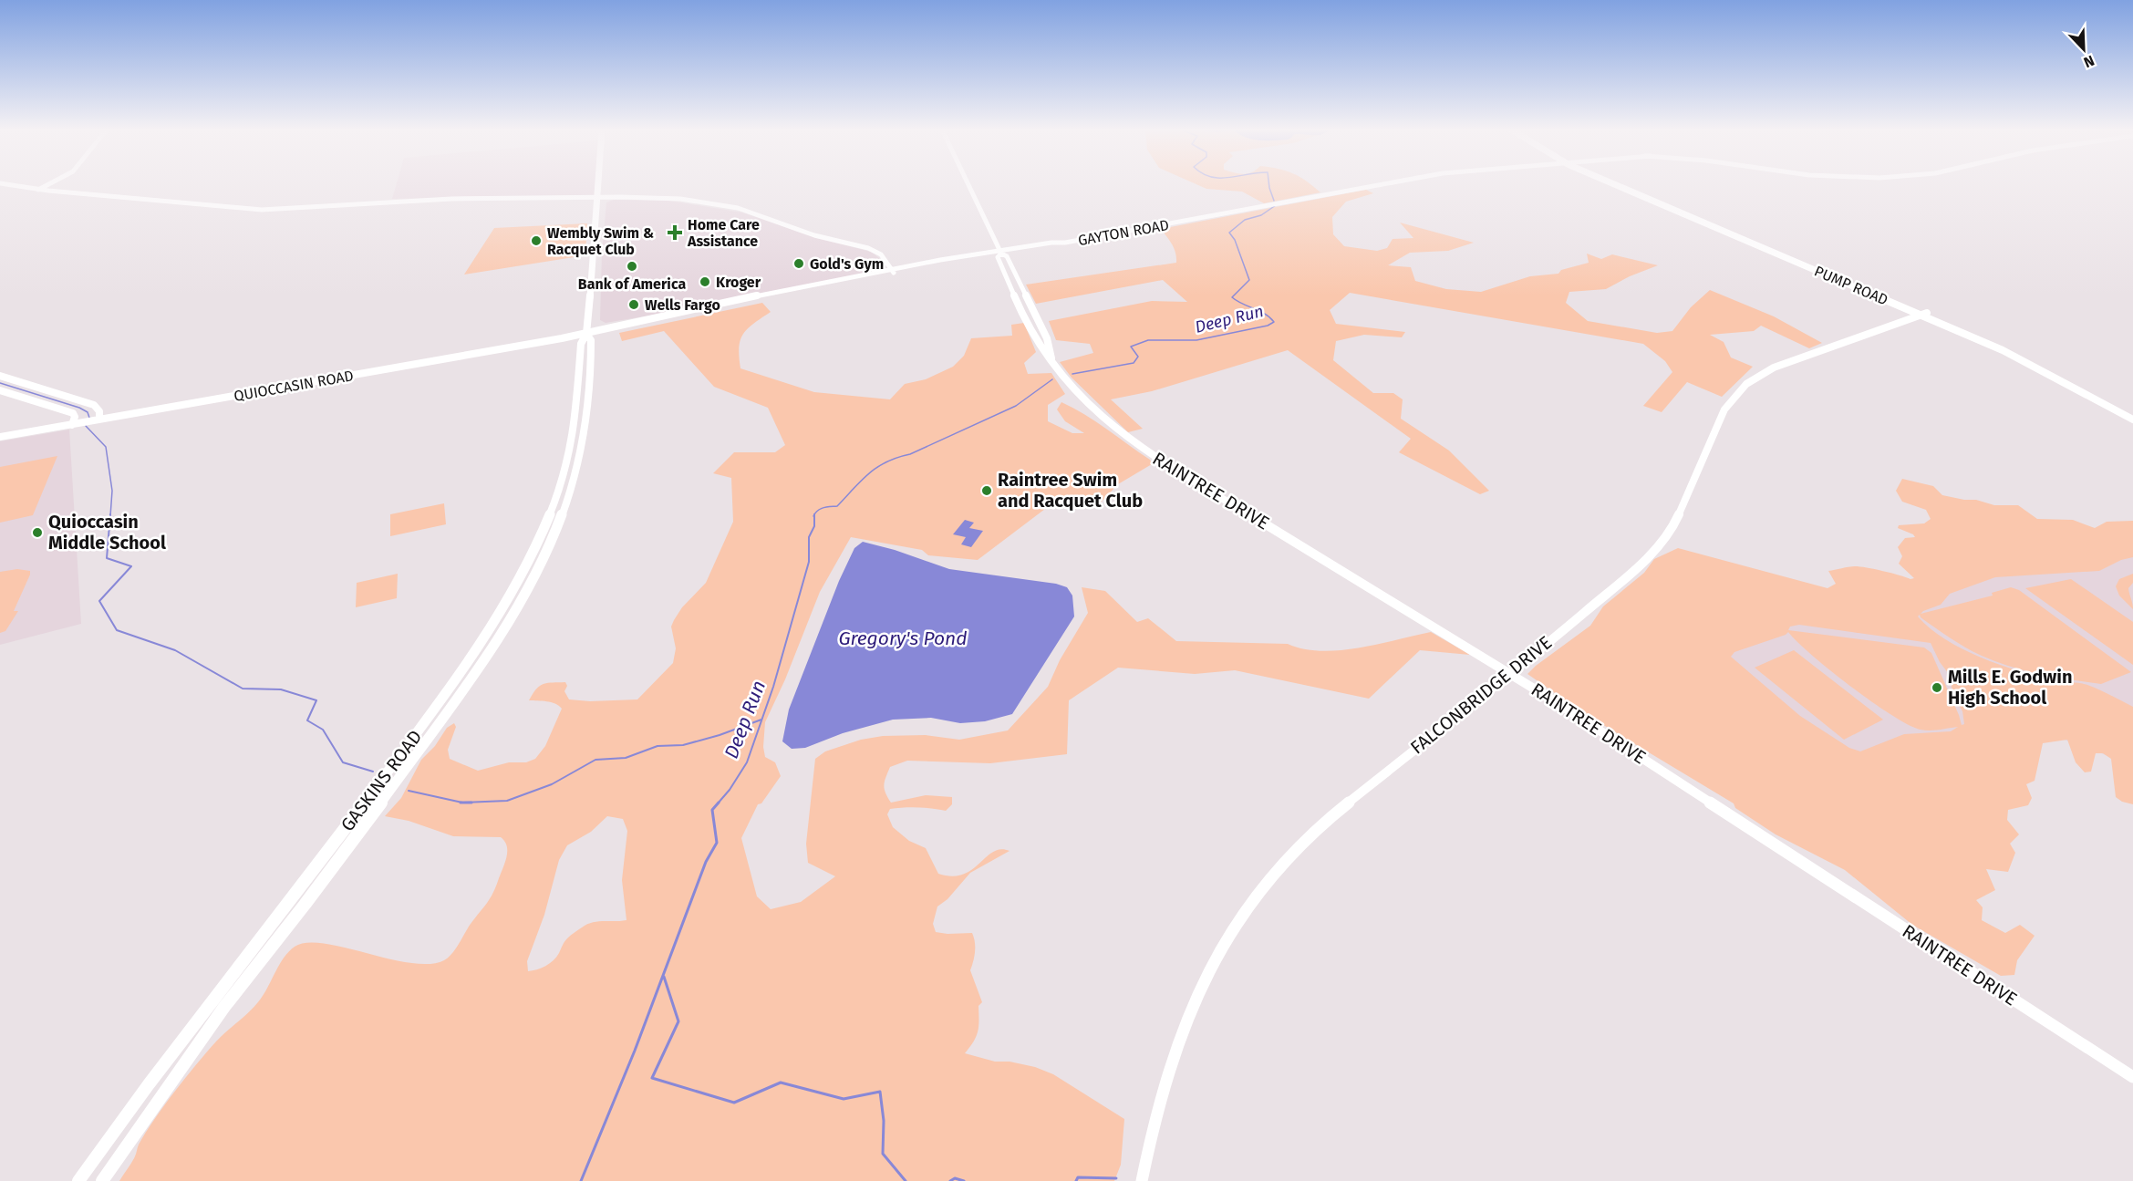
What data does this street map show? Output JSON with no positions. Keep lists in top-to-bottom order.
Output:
{
  "streets": {
    "main road": ["PUMP ROAD", "GASKINS ROAD"],
    "street": [
      "GAYTON ROAD",
      "QUIOCCASIN ROAD",
      "RAINTREE DRIVE",
      "FALCONBRIDGE DRIVE"
    ]
  },
  "crossings": [
    ["GAYTON ROAD", "QUIOCCASIN ROAD"],
    ["GAYTON ROAD", "RAINTREE DRIVE"],
    ["PUMP ROAD", "FALCONBRIDGE DRIVE"],
    ["QUIOCCASIN ROAD", "GASKINS ROAD"],
    ["RAINTREE DRIVE", "FALCONBRIDGE DRIVE"]
  ],
  "water": ["Deep Run", "Gregory's Pond"],
  "places": {
    "health": ["Home Care Assistance"],
    "other": [
      "Wembly Swim & Racquet Club",
      "Gold's Gym",
      "Bank of America",
      "Kroger",
      "Wells Fargo",
      "Raintree Swim and Racquet Club",
      "Quioccasin Middle School",
      "Mills E. Godwin High School"
    ]
  },
  "north": "bottom right"
}
